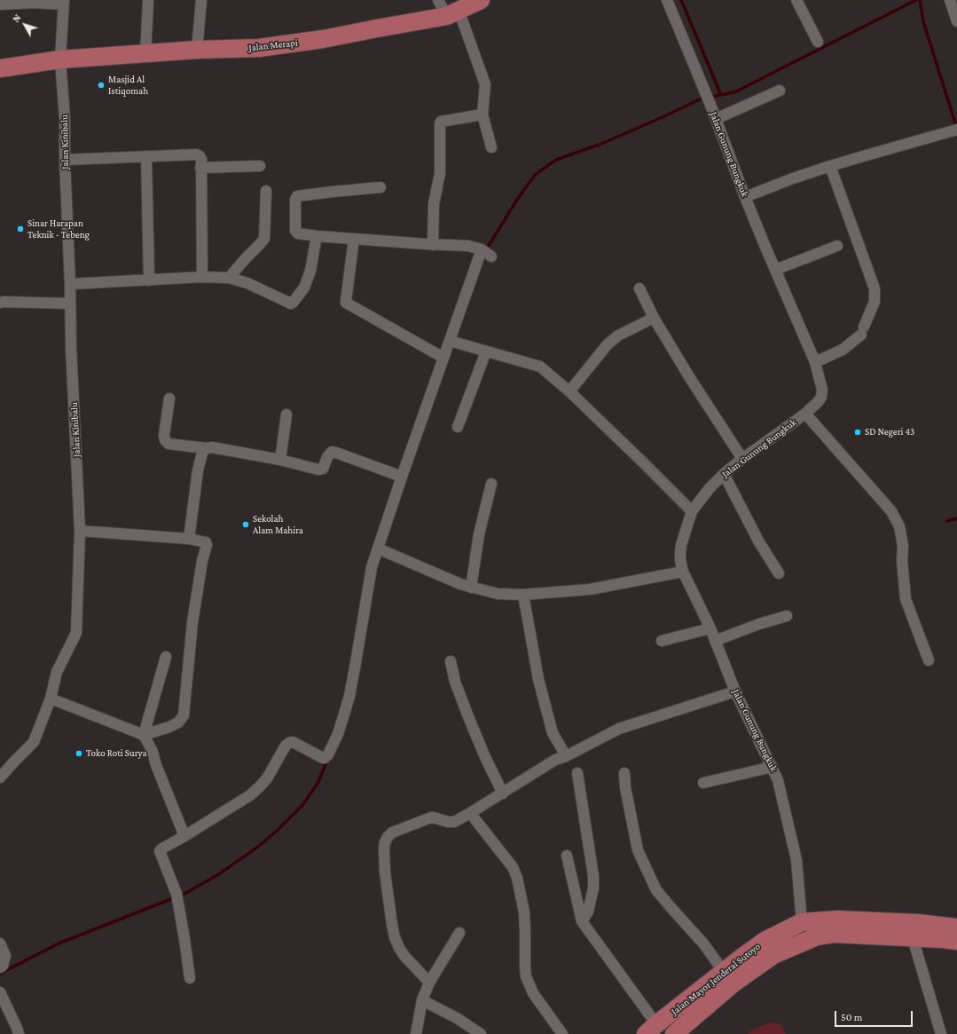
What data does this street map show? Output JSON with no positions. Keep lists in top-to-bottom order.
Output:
{
  "streets": {
    "main road": ["Jalan Merapi", "Jalan Mayor Jenderal Sutoyo"],
    "street": ["Jalan Kinibalu", "Jalan Gunung Bungkuk"]
  },
  "crossings": [
    ["Jalan Merapi", "Jalan Kinibalu"],
    ["Jalan Gunung Bungkuk", "Jalan Mayor Jenderal Sutoyo"]
  ],
  "places": [
    "Masjid Al Istiqomah",
    "Sinar Harapan Teknik - Tebeng",
    "SD Negeri 43",
    "Sekolah Alam Mahira",
    "Toko Roti Surya"
  ],
  "scale_bar": "50 m",
  "north": "top left"
}
